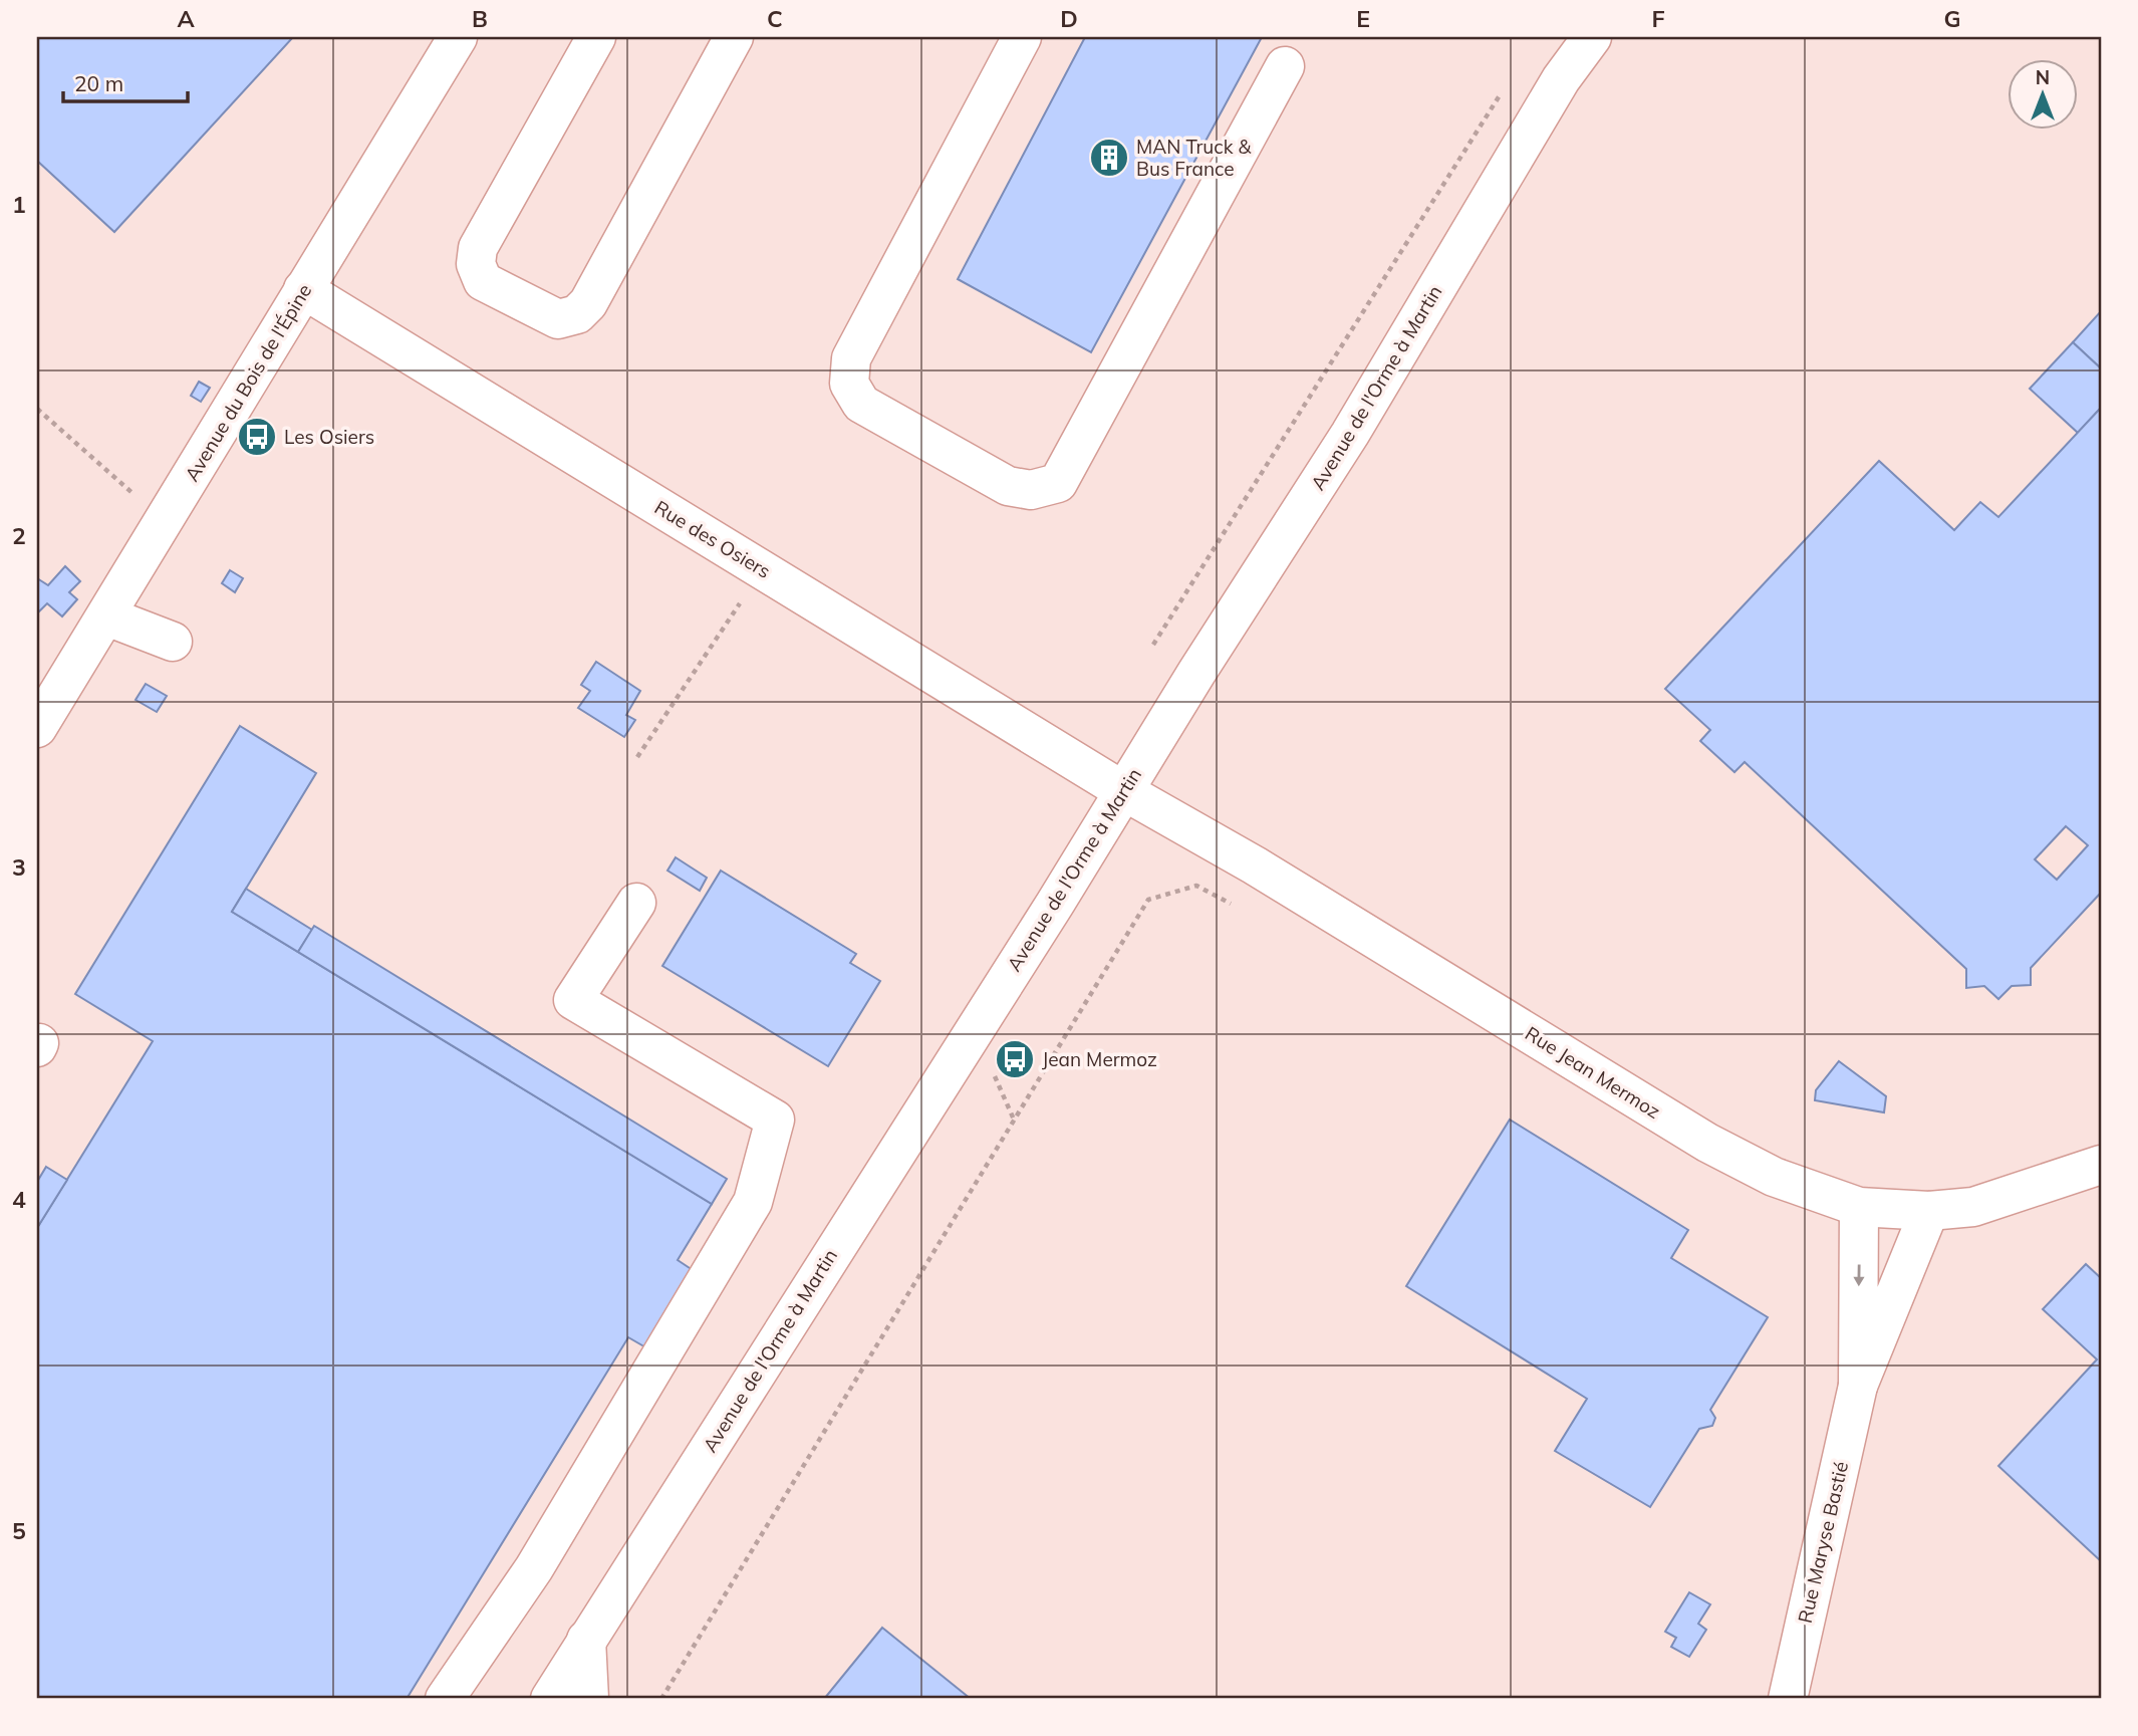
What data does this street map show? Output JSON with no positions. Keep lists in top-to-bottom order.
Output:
{
  "streets": {
    "street": [
      "Avenue du Bois de l'Épine",
      "Avenue de l'Orme à Martin",
      "Rue des Osiers",
      "Rue Jean Mermoz",
      "Rue Maryse Bastié"
    ]
  },
  "crossings": [
    ["Avenue du Bois de l'Épine", "Rue des Osiers"],
    ["Avenue de l'Orme à Martin", "Rue des Osiers"],
    ["Avenue de l'Orme à Martin", "Rue Jean Mermoz"],
    ["Rue des Osiers", "Rue Jean Mermoz"],
    ["Rue Jean Mermoz", "Rue Maryse Bastié"]
  ],
  "places": {
    "building": ["MAN Truck & Bus France"],
    "bus stop": ["Les Osiers", "Jean Mermoz"]
  },
  "scale_bar": "20 m",
  "north": "top",
  "grid": {
    "columns": [
      "A",
      "B",
      "C",
      "D",
      "E",
      "F",
      "G"
    ],
    "rows": [
      "1",
      "2",
      "3",
      "4",
      "5"
    ]
  }
}
